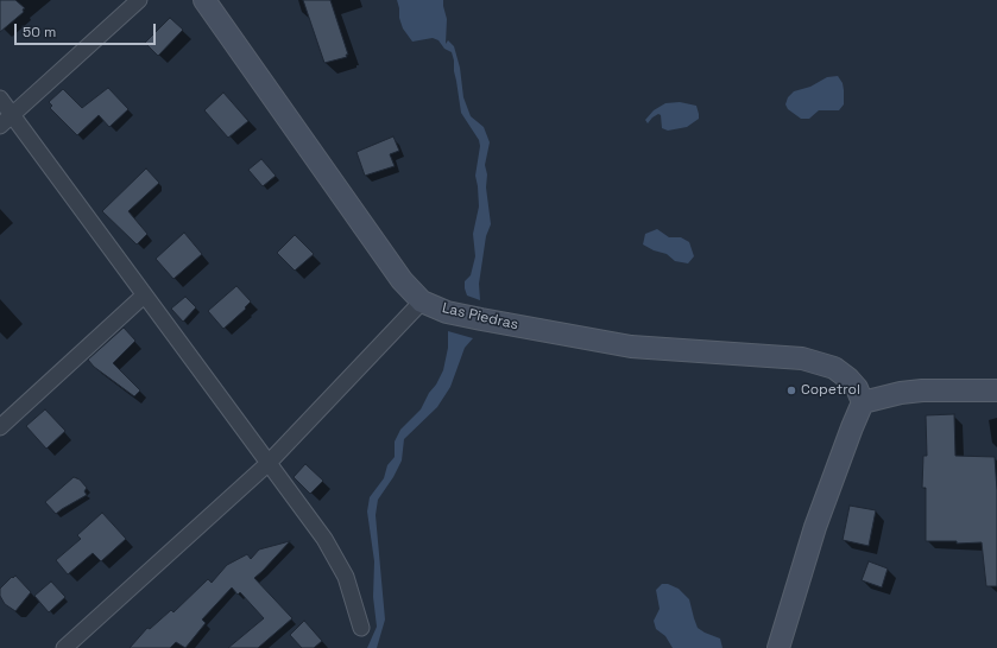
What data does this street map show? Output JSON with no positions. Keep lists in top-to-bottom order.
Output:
{
  "streets": {
    "street": ["Las Piedras"]
  },
  "places": ["Copetrol"],
  "scale_bar": "50 m"
}
